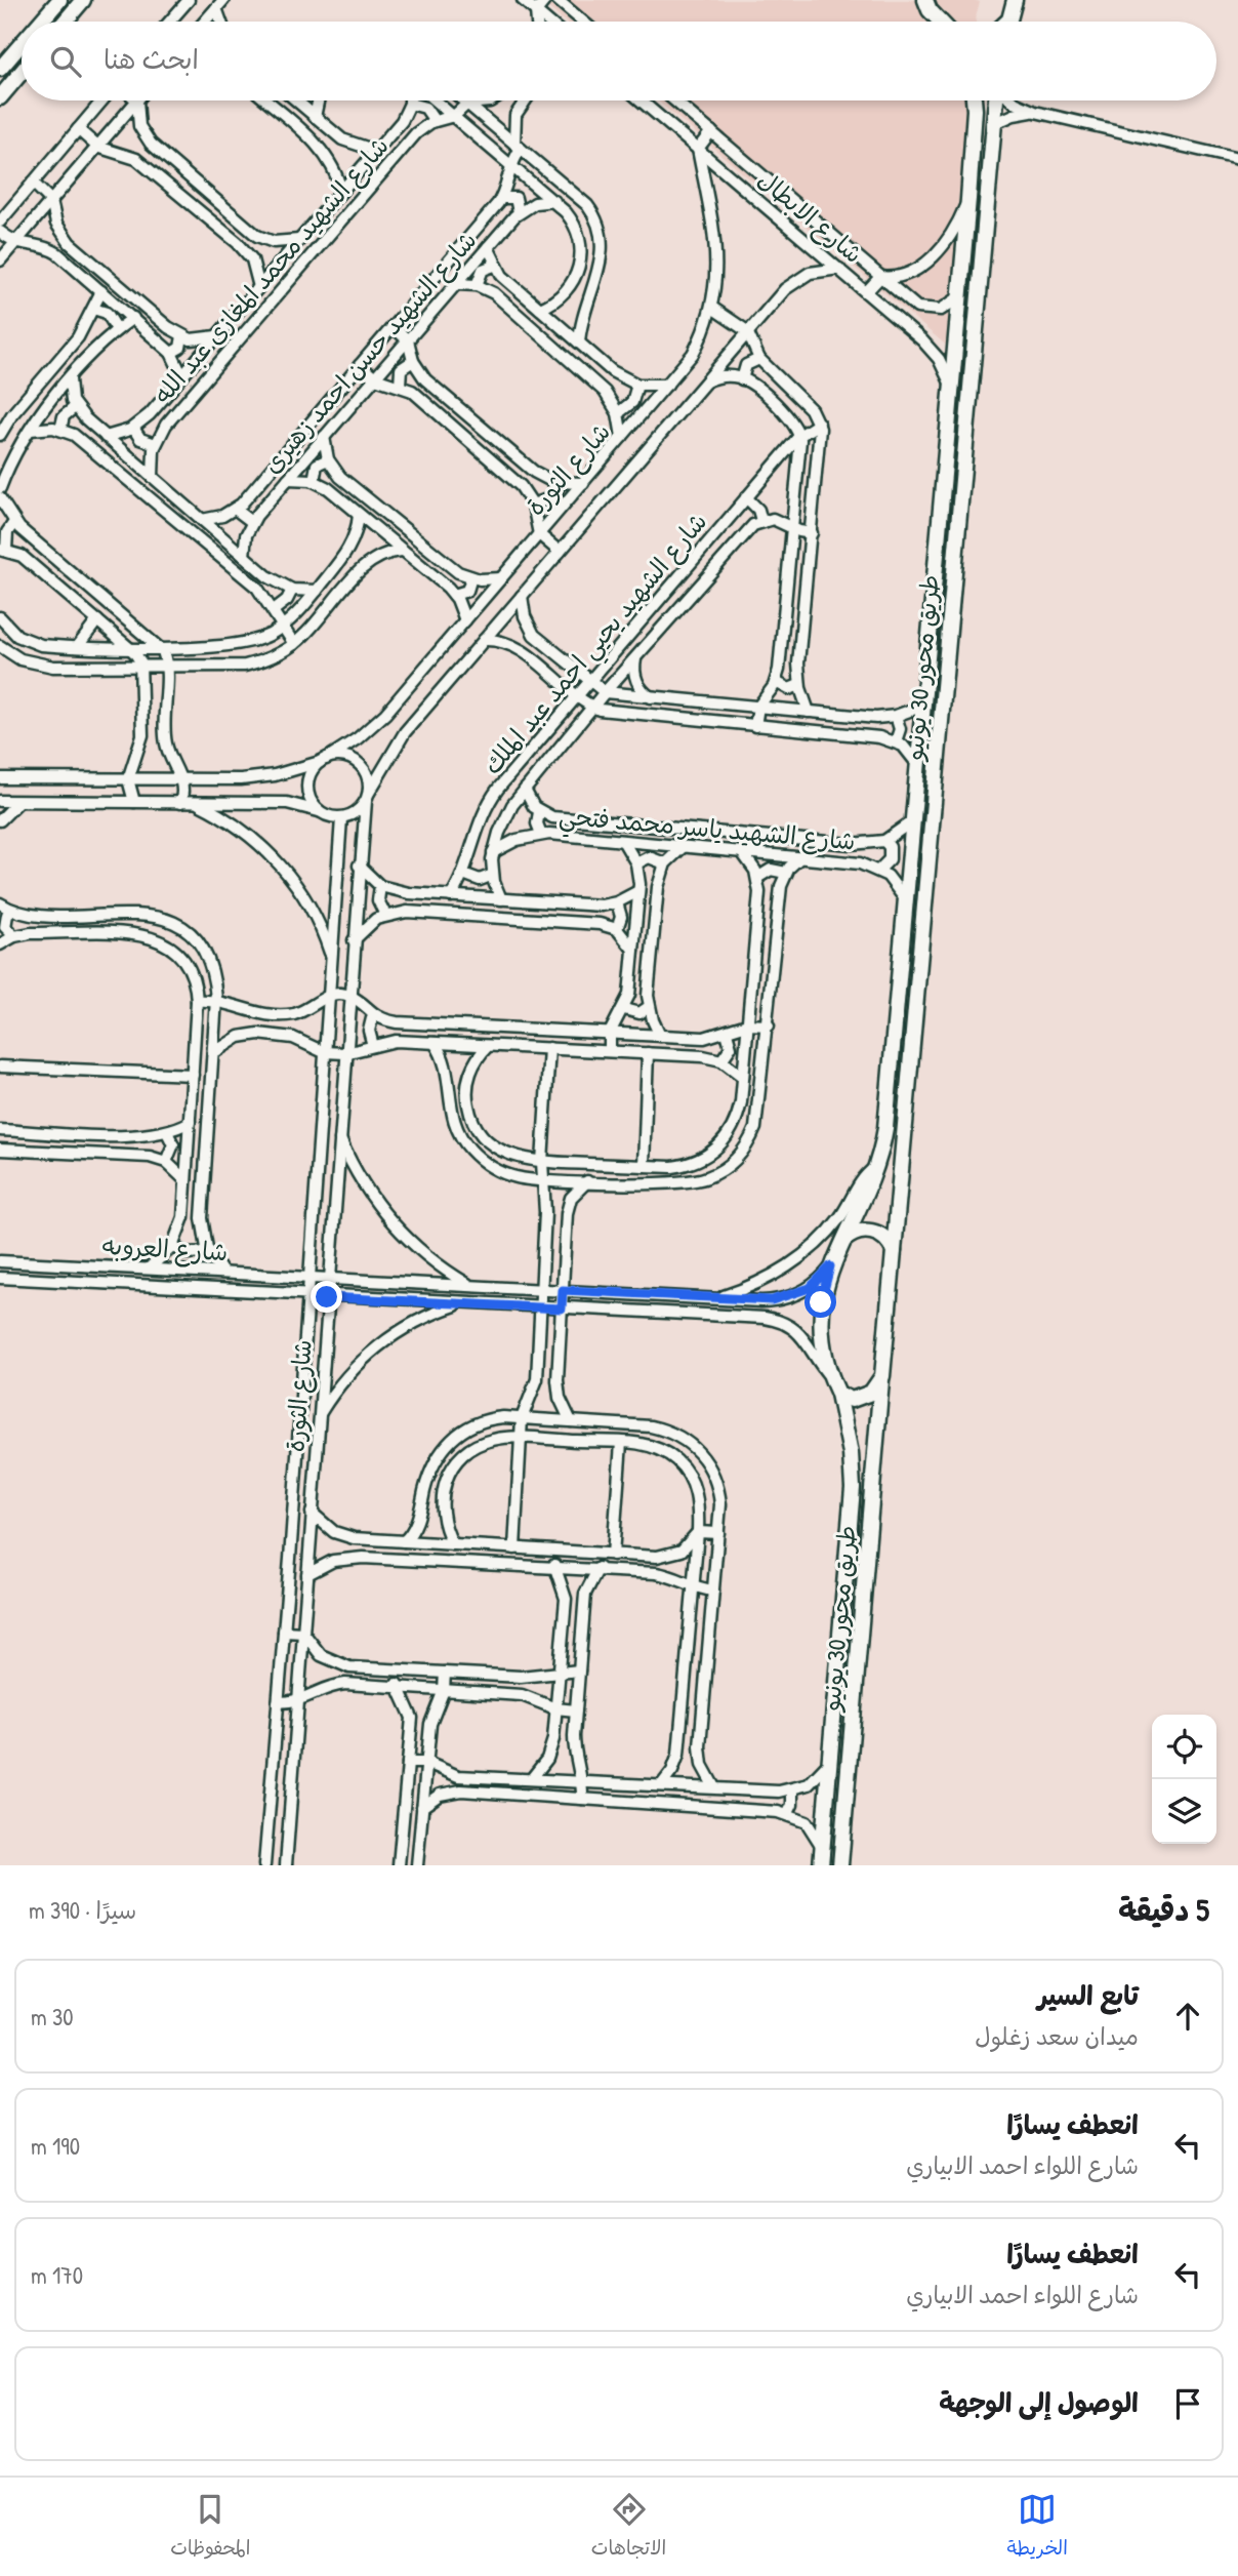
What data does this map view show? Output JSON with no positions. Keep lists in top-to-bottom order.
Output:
{
  "streets": {
    "street": [
      "شارع الابطال",
      "شارع الشهيد محمد المغازى عبد الله",
      "شارع الشهيد حسن احمد زهيرى",
      "شارع الثورة",
      "شارع الشهيد يحيي احمد عبد الملك",
      "طريق محور 30 يونيو",
      "شارع الشهيد ياسر محمد فتحي",
      "شارع العروبه"
    ]
  },
  "crossings": [
    ["شارع الابطال", "شارع الثورة"],
    ["شارع الابطال", "طريق محور 30 يونيو"],
    ["شارع الثورة", "شارع العروبه"],
    ["شارع الشهيد يحيي احمد عبد الملك", "شارع الشهيد ياسر محمد فتحي"],
    ["طريق محور 30 يونيو", "شارع الشهيد ياسر محمد فتحي"],
    ["طريق محور 30 يونيو", "شارع العروبه"]
  ],
  "page": {
    "search": "ابحث هنا",
    "heading": ["5 دقيقة", "سيرًا · 390 m"],
    "list": [
      ["تابع السير", "ميدان سعد زغلول", "30 m"],
      ["انعطف يسارًا", "شارع اللواء احمد الابياري", "190 m"],
      ["انعطف يسارًا", "شارع اللواء احمد الابياري", "170 m"],
      "الوصول إلى الوجهة"
    ],
    "nav": ["الخريطة", "الاتجاهات", "المحفوظات"]
  }
}
